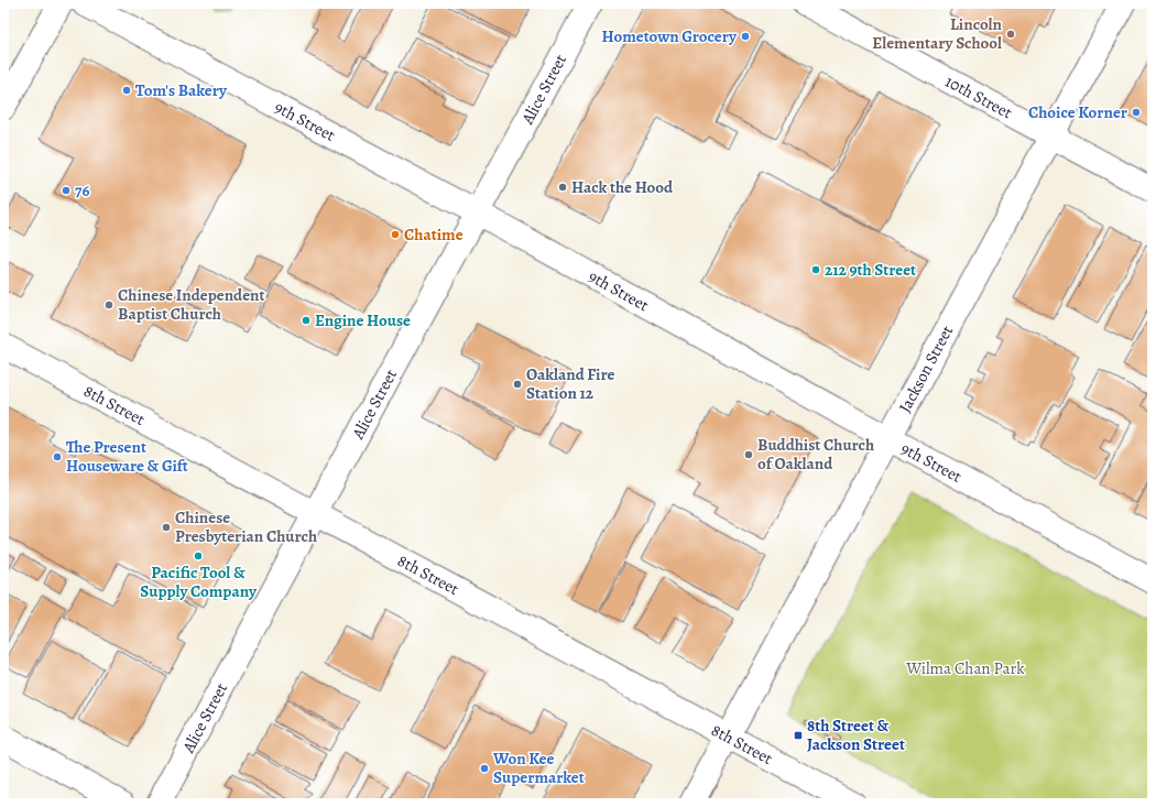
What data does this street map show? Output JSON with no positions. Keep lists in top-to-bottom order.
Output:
{
  "streets": {
    "street": [
      "Alice Street",
      "10th Street",
      "9th Street",
      "Jackson Street",
      "8th Street"
    ]
  },
  "crossings": [
    ["Alice Street", "9th Street"],
    ["Alice Street", "8th Street"],
    ["10th Street", "Jackson Street"],
    ["9th Street", "Jackson Street"],
    ["Jackson Street", "8th Street"]
  ],
  "parks": ["Wilma Chan Park"],
  "places": {
    "other": [
      "Lincoln Elementary School",
      "Hometown Grocery",
      "Tom's Bakery",
      "Choice Korner",
      "Hack the Hood",
      "76",
      "Chatime",
      "212 9th Street",
      "Chinese Independent Baptist Church",
      "Engine House",
      "Oakland Fire Station 12",
      "Buddhist Church of Oakland",
      "The Present Houseware & Gift",
      "Chinese Presbyterian Church",
      "Pacific Tool & Supply Company",
      "Won Kee Supermarket"
    ],
    "transit": ["8th Street & Jackson Street"]
  }
}
